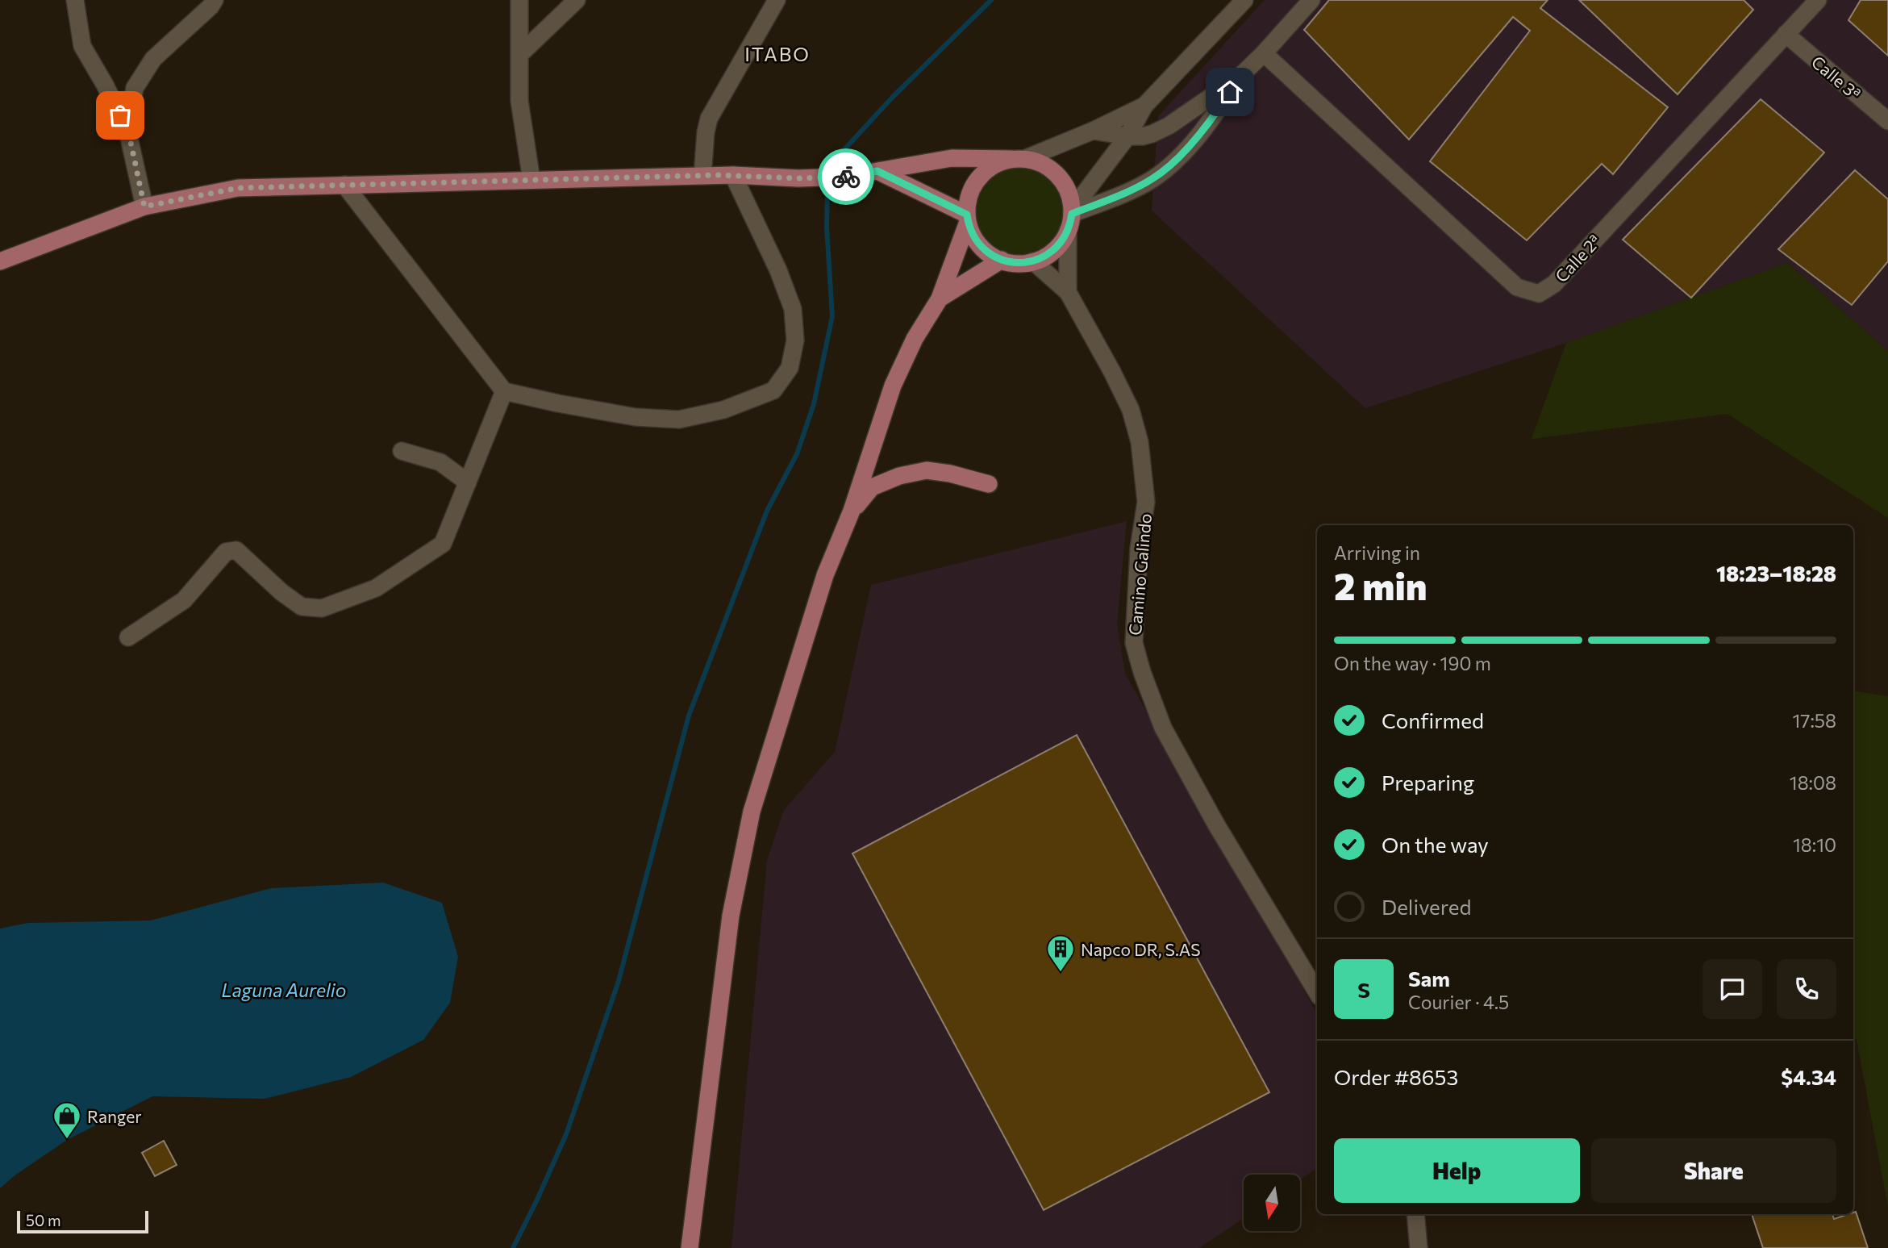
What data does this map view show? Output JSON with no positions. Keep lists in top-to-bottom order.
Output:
{
  "streets": {
    "street": ["Calle 3ª", "Calle 2ª", "Camino Galindo"]
  },
  "crossings": [
    ["Calle 3ª", "Calle 2ª"]
  ],
  "districts": ["ITABO"],
  "water": ["Laguna Aurelio"],
  "places": {
    "building": ["Napco DR, S.AS"],
    "shop": ["Ranger"]
  },
  "scale_bar": "50 m",
  "north": "bottom",
  "page": {
    "heading": ["2 min", "Arriving in", "18:23–18:28"],
    "panel": [
      "Sam",
      "Courier · 4.5",
      "Order #8653",
      "$4.34"
    ],
    "bar": "On the way · 190 m",
    "list": [
      ["Confirmed", "17:58"],
      ["Preparing", "18:08"],
      ["On the way", "18:10"],
      "Delivered"
    ],
    "round": "S",
    "buttons": ["Help", "Share"],
    "scale": "50 m"
  }
}
